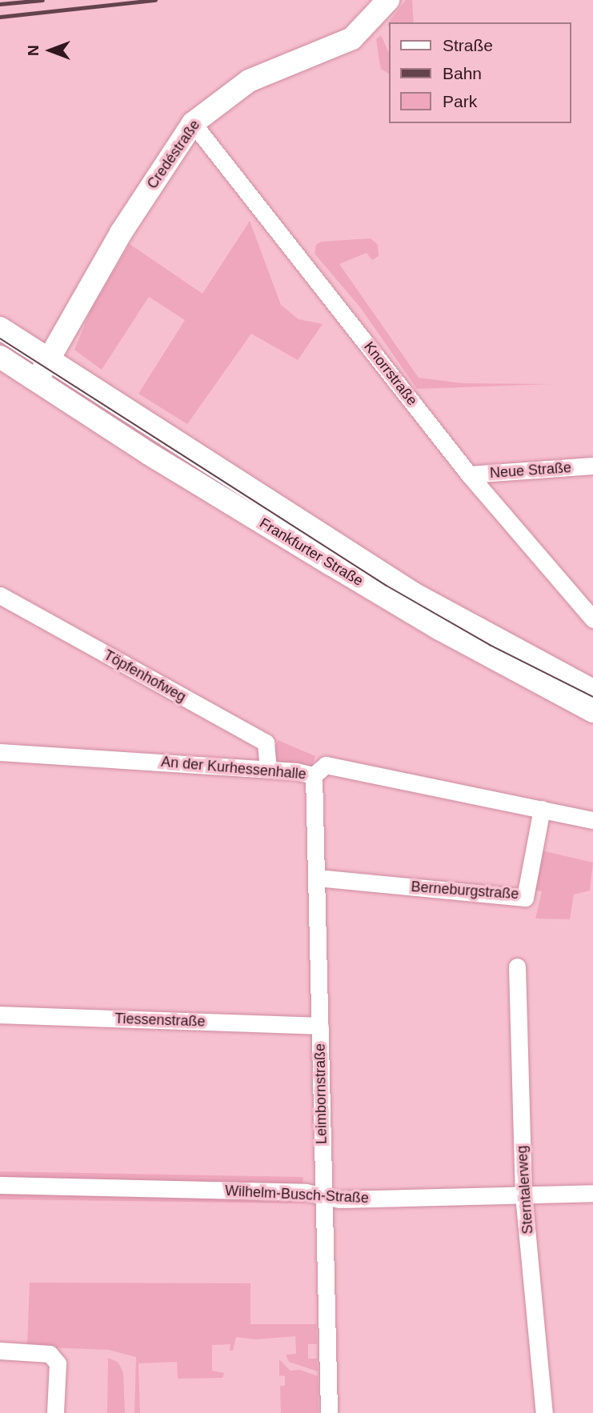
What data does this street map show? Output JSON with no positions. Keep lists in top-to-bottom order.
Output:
{
  "streets": {
    "main road": ["Credéstraße", "Frankfurter Straße"],
    "street": [
      "Knorrstraße",
      "Neue Straße",
      "Töpfenhofweg",
      "An der Kurhessenhalle",
      "Berneburgstraße",
      "Tiessenstraße",
      "Leimbornstraße",
      "Sterntalerweg",
      "Wilhelm-Busch-Straße"
    ]
  },
  "crossings": [
    ["Credéstraße", "Knorrstraße"],
    ["Credéstraße", "Frankfurter Straße"],
    ["Knorrstraße", "Neue Straße"],
    ["Töpfenhofweg", "An der Kurhessenhalle"],
    ["An der Kurhessenhalle", "Berneburgstraße"],
    ["An der Kurhessenhalle", "Leimbornstraße"],
    ["Berneburgstraße", "Leimbornstraße"],
    ["Tiessenstraße", "Leimbornstraße"],
    ["Leimbornstraße", "Wilhelm-Busch-Straße"],
    ["Sterntalerweg", "Wilhelm-Busch-Straße"]
  ],
  "legend": ["Straße", "Bahn", "Park"],
  "north": "left"
}
